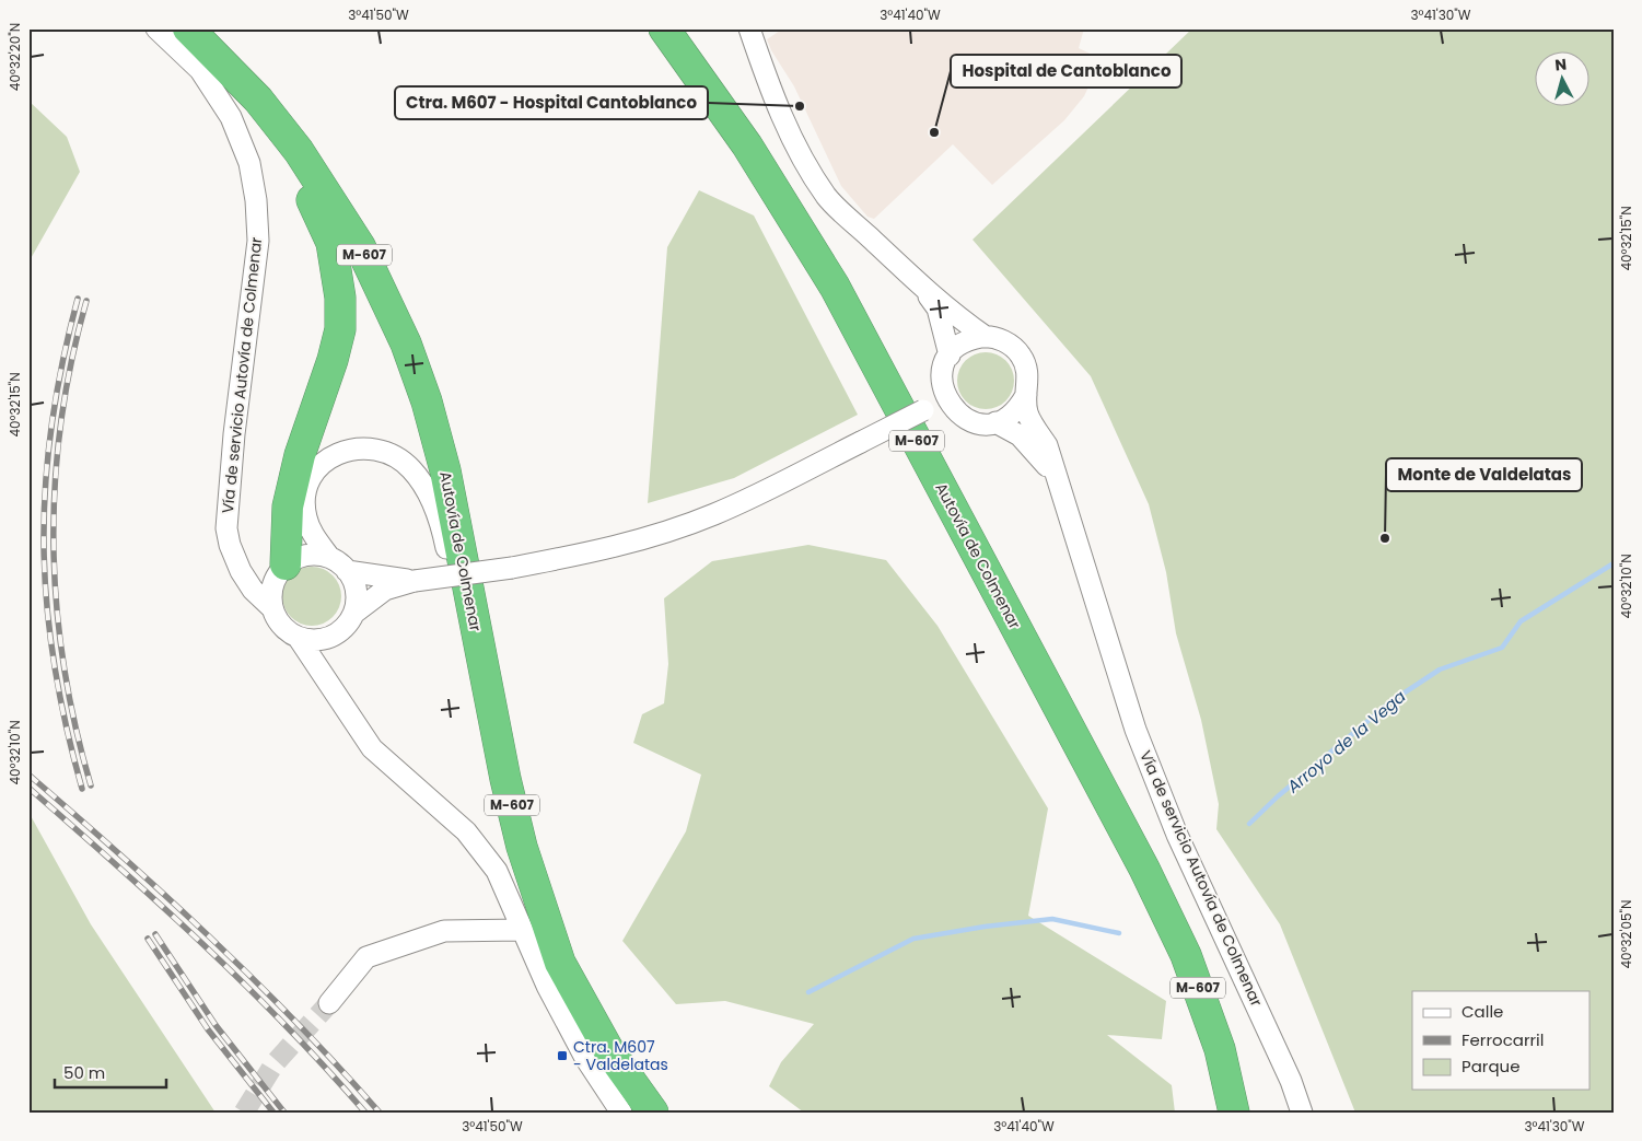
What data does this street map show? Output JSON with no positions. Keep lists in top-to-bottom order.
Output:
{
  "streets": {
    "highway": ["M-607", "Autovía de Colmenar"],
    "street": ["Vía de servicio Autovía de Colmenar"]
  },
  "water": ["Arroyo de la Vega"],
  "places": {
    "other": ["Ctra. M607 - Hospital Cantoblanco", "Hospital de Cantoblanco", "Monte de Valdelatas"],
    "transit": ["Ctra. M607 - Valdelatas"]
  },
  "legend": ["Calle", "Ferrocarril", "Parque"],
  "scale_bar": "50 m",
  "north": "top",
  "coordinates": [
    "3°41'50\"W",
    "3°41'40\"W",
    "3°41'30\"W",
    "40°32'20\"N",
    "40°32'15\"N",
    "40°32'10\"N",
    "40°32'05\"N"
  ]
}
